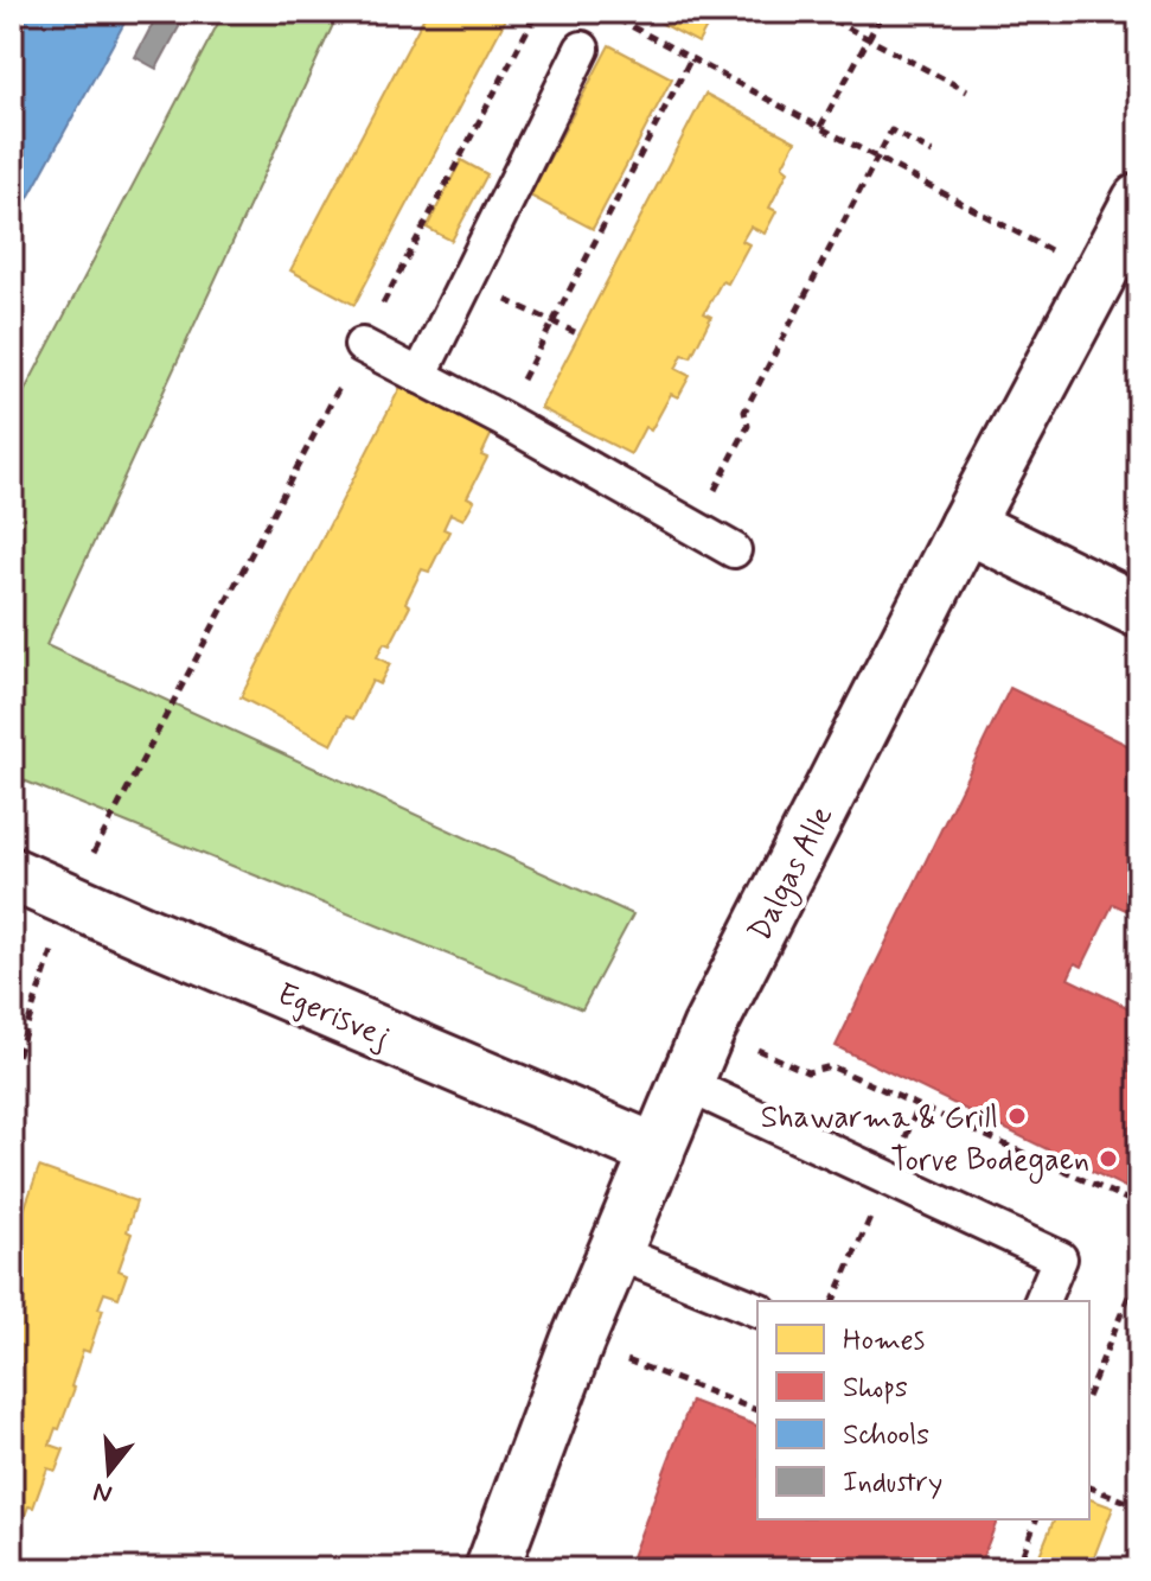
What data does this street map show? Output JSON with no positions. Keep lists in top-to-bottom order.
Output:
{
  "streets": {
    "street": ["Dalgas Alle", "Egerisvej"]
  },
  "crossings": [
    ["Dalgas Alle", "Egerisvej"]
  ],
  "places": ["Shawarma & Grill", "Torve Bodegaen"],
  "legend": [
    "Homes",
    "Shops",
    "Schools",
    "Industry"
  ],
  "north": "bottom"
}
